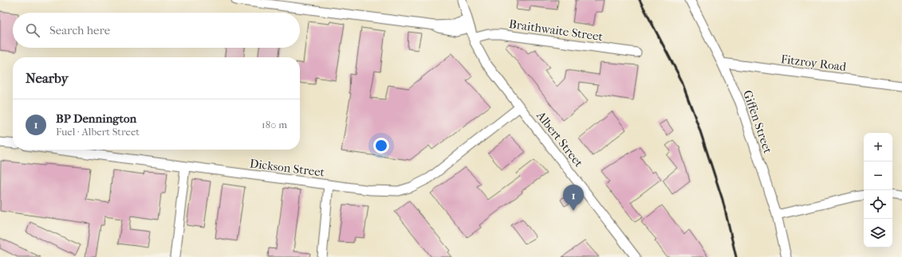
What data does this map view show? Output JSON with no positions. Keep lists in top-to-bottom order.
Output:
{
  "streets": {
    "street": [
      "Braithwaite Street",
      "Fitzroy Road",
      "Giffen Street",
      "Albert Street",
      "Dickson Street"
    ]
  },
  "crossings": [
    ["Braithwaite Street", "Albert Street"],
    ["Fitzroy Road", "Giffen Street"],
    ["Albert Street", "Dickson Street"]
  ],
  "page": {
    "search": "Search here",
    "heading": "Nearby",
    "list": [
      {
        "mark": "1",
        "name": "BP Dennington",
        "note": "Fuel · Albert Street",
        "value": "180 m"
      }
    ],
    "map_buttons": ["+", "−"],
    "pins": "1"
  }
}
